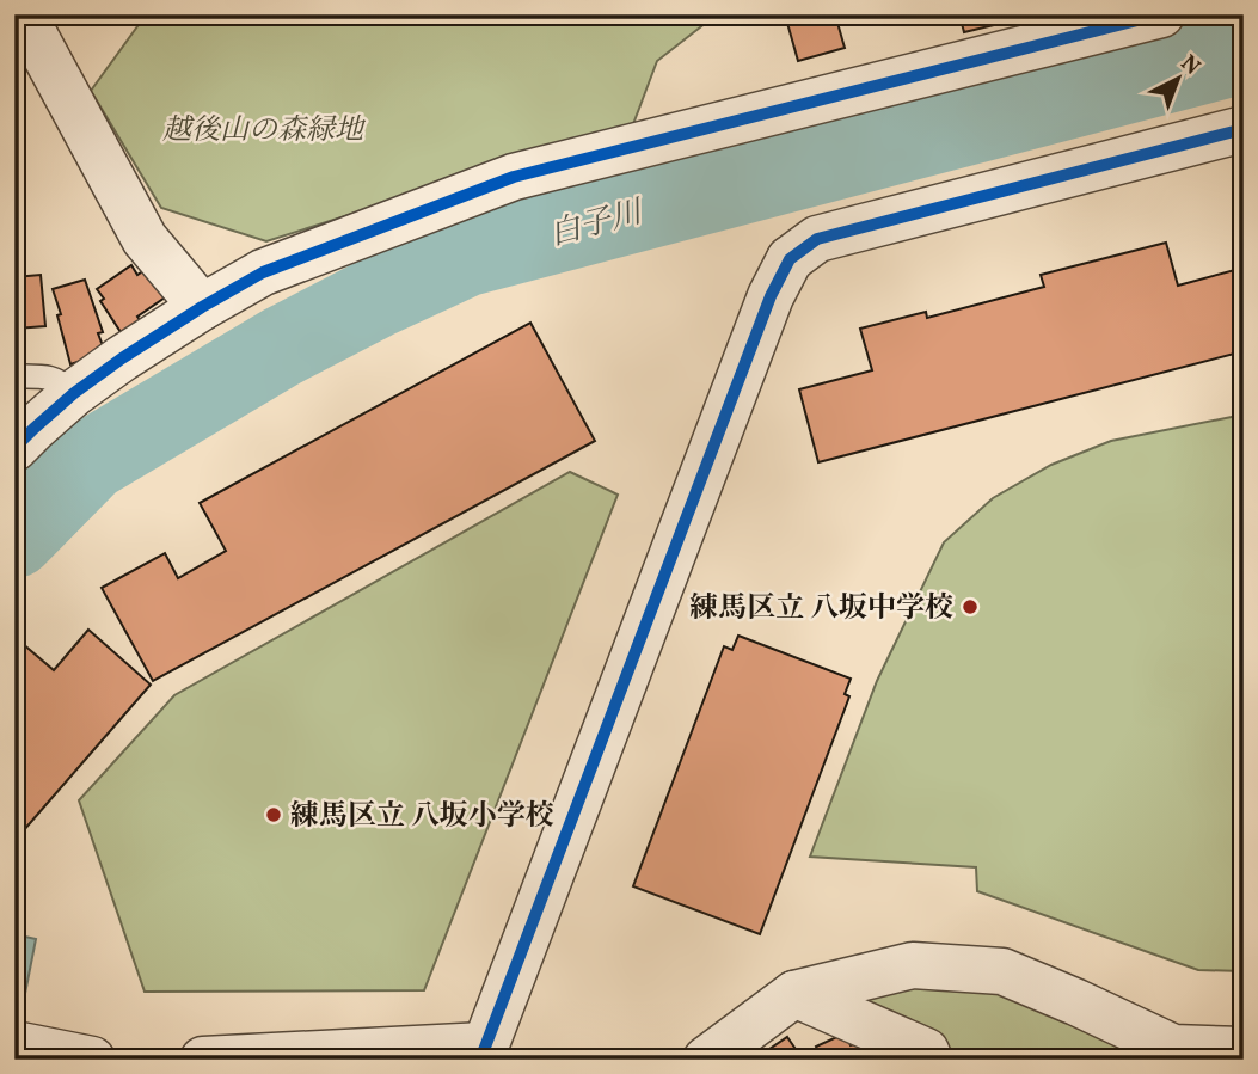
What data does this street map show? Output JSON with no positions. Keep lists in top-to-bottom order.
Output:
{
  "water": ["白子川"],
  "parks": ["越後山の森緑地"],
  "places": ["練馬区立 八坂中学校", "練馬区立 八坂小学校"],
  "north": "top right"
}
